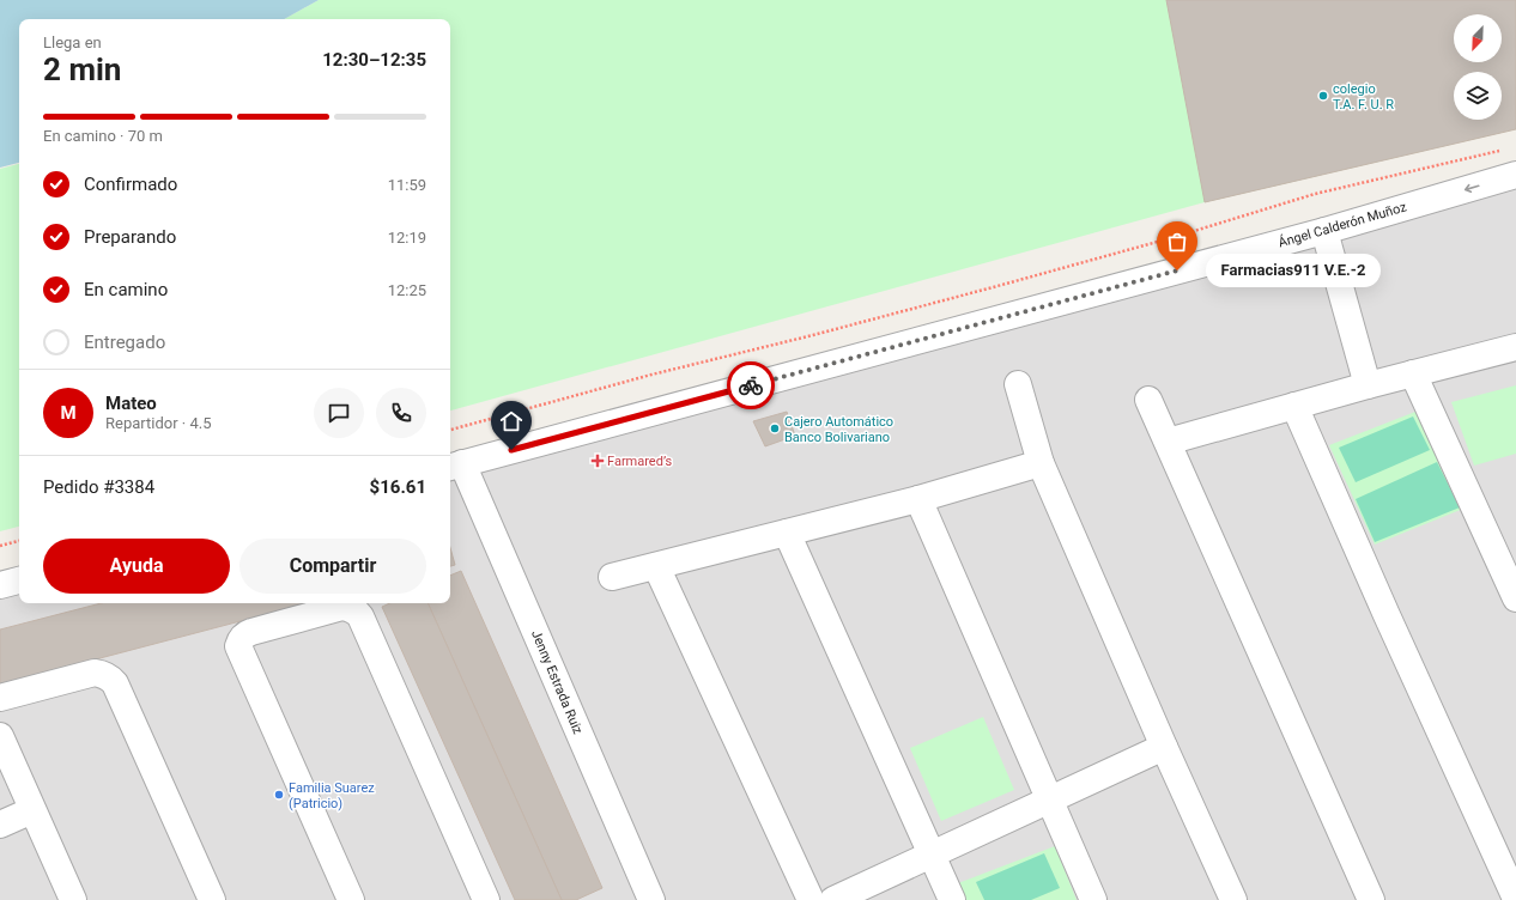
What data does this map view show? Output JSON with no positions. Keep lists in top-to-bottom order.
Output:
{
  "streets": {
    "street": ["Ángel Calderón Muñoz", "Jenny Estrada Ruiz"]
  },
  "crossings": [
    ["Ángel Calderón Muñoz", "Jenny Estrada Ruiz"]
  ],
  "places": {
    "other": [
      "colegio T.A. F. U. R",
      "Farmacias911 V.E.-2",
      "Cajero Automático Banco Bolivariano",
      "Familia Suarez (Patricio)"
    ],
    "health": ["Farmared’s"]
  },
  "north": "bottom left",
  "page": {
    "heading": ["2 min", "Llega en", "12:30–12:35"],
    "panel": [
      "Mateo",
      "Repartidor · 4.5",
      "Pedido #3384",
      "$16.61"
    ],
    "bar": "En camino · 70 m",
    "list": [
      ["Confirmado", "11:59"],
      ["Preparando", "12:19"],
      ["En camino", "12:25"],
      "Entregado"
    ],
    "bubble": "Farmacias911 V.E.-2",
    "round": "M",
    "buttons": ["Ayuda", "Compartir"]
  }
}
